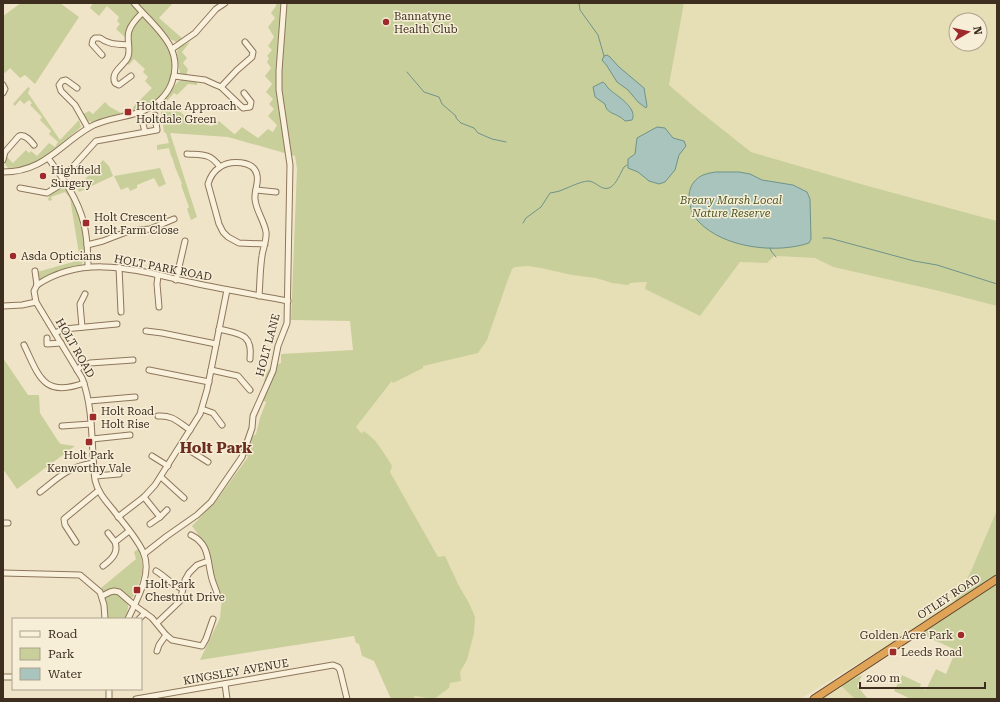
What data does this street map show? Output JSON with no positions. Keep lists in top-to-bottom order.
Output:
{
  "streets": {
    "highway": ["OTLEY ROAD"],
    "street": [
      "HOLT PARK ROAD",
      "HOLT LANE",
      "HOLT ROAD",
      "KINGSLEY AVENUE"
    ]
  },
  "crossings": [
    ["HOLT PARK ROAD", "HOLT LANE"],
    ["HOLT LANE", "HOLT ROAD"]
  ],
  "districts": ["Holt Park"],
  "parks": ["Breary Marsh Local Nature Reserve"],
  "places": {
    "other": [
      "Bannatyne Health Club",
      "Highfield Surgery",
      "Asda Opticians",
      "Golden Acre Park"
    ],
    "transit": [
      "Holtdale Approach Holtdale Green",
      "Holt Crescent Holt Farm Close",
      "Holt Road Holt Rise",
      "Holt Park Kenworthy Vale",
      "Holt Park Chestnut Drive",
      "Leeds Road"
    ]
  },
  "legend": ["Road", "Park", "Water"],
  "scale_bar": "200 m",
  "north": "right"
}
